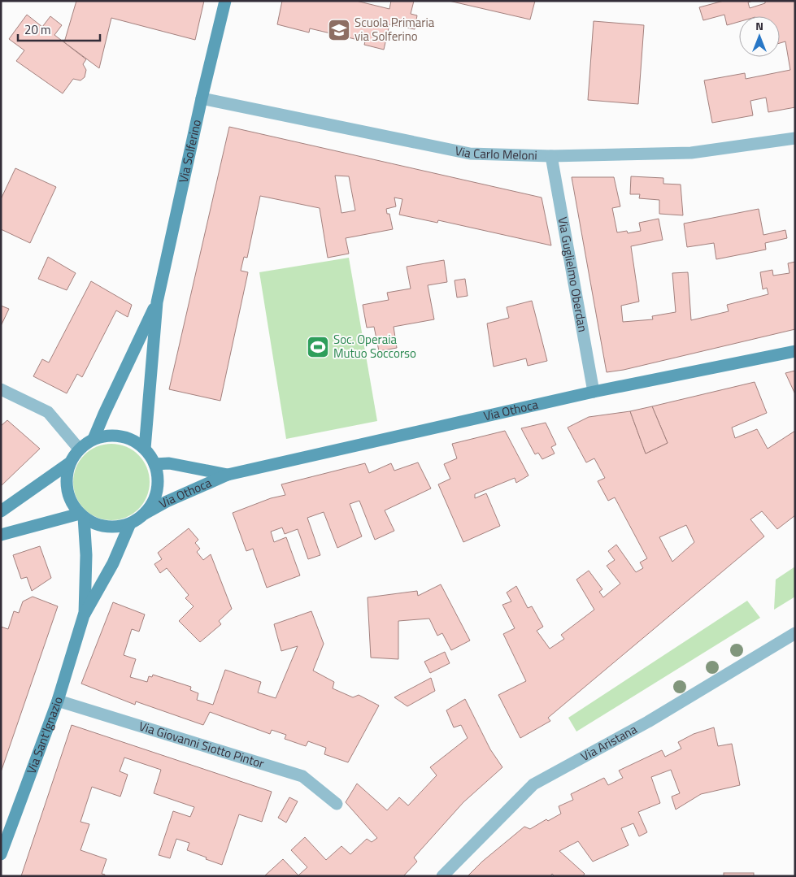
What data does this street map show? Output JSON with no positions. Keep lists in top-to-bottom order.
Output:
{
  "streets": {
    "main road": ["Via Solferino", "Via Othoca", "Via Sant'Ignazio"],
    "street": [
      "Via Carlo Meloni",
      "Via Guglielmo Oberdan",
      "Via Aristana",
      "Via Giovanni Siotto Pintor"
    ]
  },
  "crossings": [
    ["Via Solferino", "Via Carlo Meloni"],
    ["Via Solferino", "Via Othoca"],
    ["Via Solferino", "Via Sant'Ignazio"],
    ["Via Carlo Meloni", "Via Guglielmo Oberdan"],
    ["Via Guglielmo Oberdan", "Via Othoca"],
    ["Via Othoca", "Via Sant'Ignazio"],
    ["Via Sant'Ignazio", "Via Giovanni Siotto Pintor"]
  ],
  "places": {
    "school or university": ["Scuola Primaria via Solferino"],
    "sports": ["Soc. Operaia Mutuo Soccorso"]
  },
  "scale_bar": "20 m",
  "north": "top"
}
